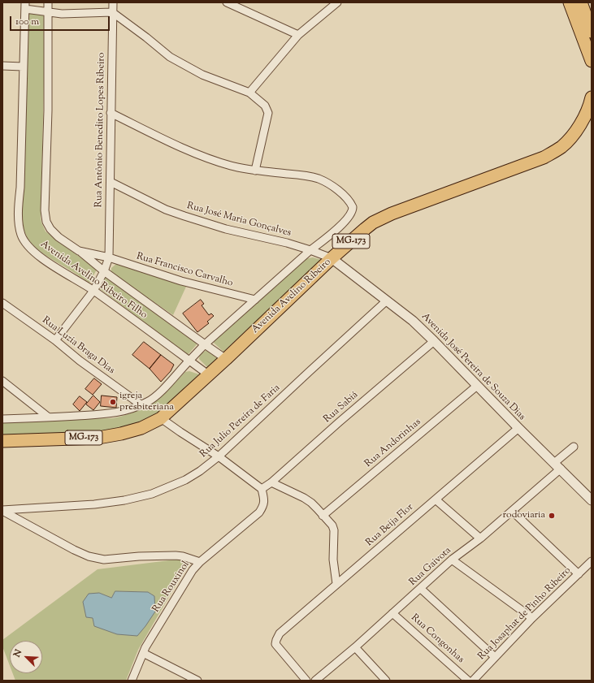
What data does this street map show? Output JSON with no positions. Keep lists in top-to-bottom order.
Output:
{
  "streets": {
    "highway": ["MG-173", "Avenida Avelino Ribeiro"],
    "street": [
      "Rua Antônio Benedito Lopes Ribeiro",
      "Rua José Maria Gonçalves",
      "Rua Francisco Carvalho",
      "Avenida Avelino Ribeiro Filho",
      "Rua Luzia Braga Dias",
      "Avenida José Pereira de Souza Dias",
      "Rua Sabiá",
      "Rua Julio Pereira de Faria",
      "Rua Andorinhas",
      "Rua Beija Flor",
      "Rua Gaivota",
      "Rua Rouxinol",
      "Rua Josaphat de Pinho Ribeiro",
      "Rua Congonhas"
    ]
  },
  "crossings": [
    ["Rua Antônio Benedito Lopes Ribeiro", "Rua José Maria Gonçalves"],
    ["Rua Antônio Benedito Lopes Ribeiro", "Rua Francisco Carvalho"],
    ["Rua Antônio Benedito Lopes Ribeiro", "Avenida Avelino Ribeiro Filho"],
    ["Rua Antônio Benedito Lopes Ribeiro", "Rua Luzia Braga Dias"],
    ["Rua José Maria Gonçalves", "Avenida Avelino Ribeiro"],
    ["Rua José Maria Gonçalves", "Avenida José Pereira de Souza Dias"],
    ["MG-173", "Avenida Avelino Ribeiro Filho"],
    ["MG-173", "Avenida Avelino Ribeiro"],
    ["MG-173", "Rua Luzia Braga Dias"],
    ["Rua Francisco Carvalho", "Avenida Avelino Ribeiro Filho"],
    ["Avenida Avelino Ribeiro Filho", "Avenida Avelino Ribeiro"],
    ["Avenida Avelino Ribeiro", "Avenida José Pereira de Souza Dias"],
    ["Avenida José Pereira de Souza Dias", "Rua Sabiá"],
    ["Avenida José Pereira de Souza Dias", "Rua Julio Pereira de Faria"],
    ["Avenida José Pereira de Souza Dias", "Rua Andorinhas"],
    ["Avenida José Pereira de Souza Dias", "Rua Beija Flor"],
    ["Avenida José Pereira de Souza Dias", "Rua Gaivota"],
    ["Rua Sabiá", "Rua Rouxinol"],
    ["Rua Gaivota", "Rua Congonhas"]
  ],
  "places": ["igreja presbiteriana", "rodoviaria"],
  "scale_bar": "100 m",
  "north": "top left"
}
